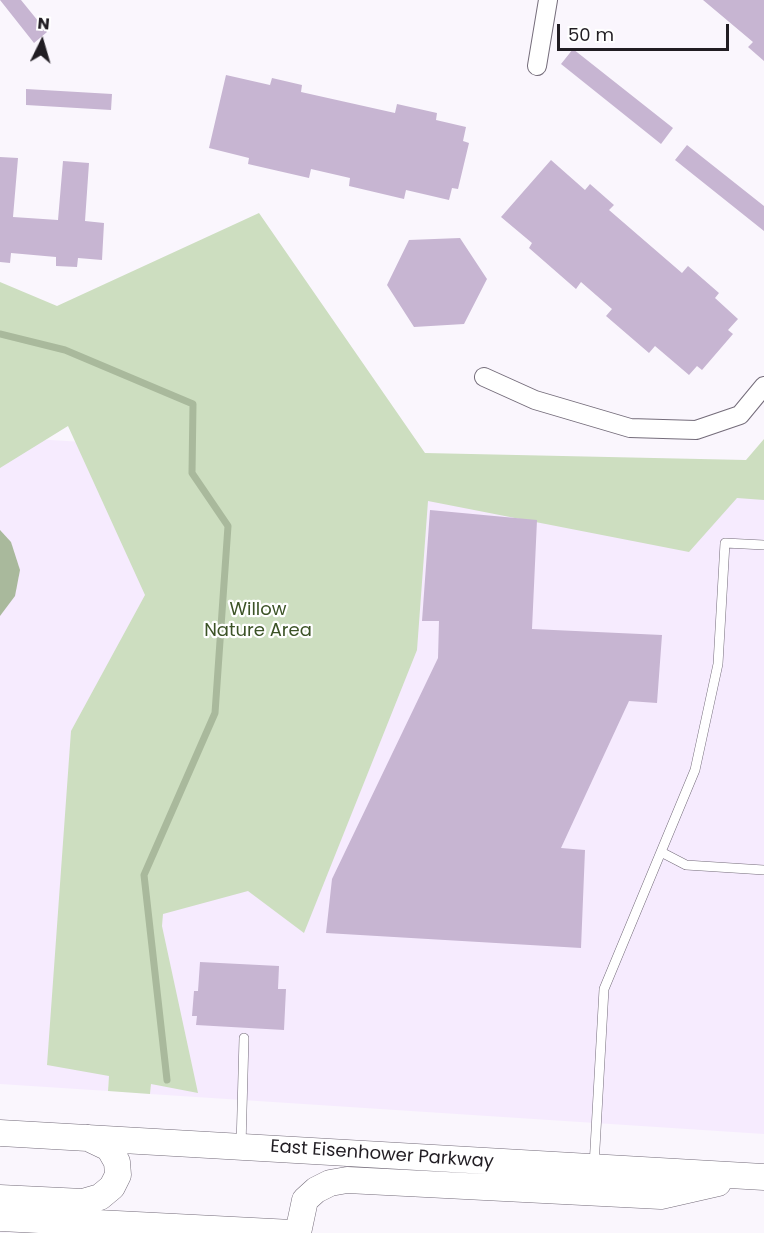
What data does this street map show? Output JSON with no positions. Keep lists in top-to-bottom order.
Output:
{
  "streets": {
    "main road": ["East Eisenhower Parkway"]
  },
  "parks": ["Willow Nature Area"],
  "scale_bar": "50 m",
  "north": "top"
}
